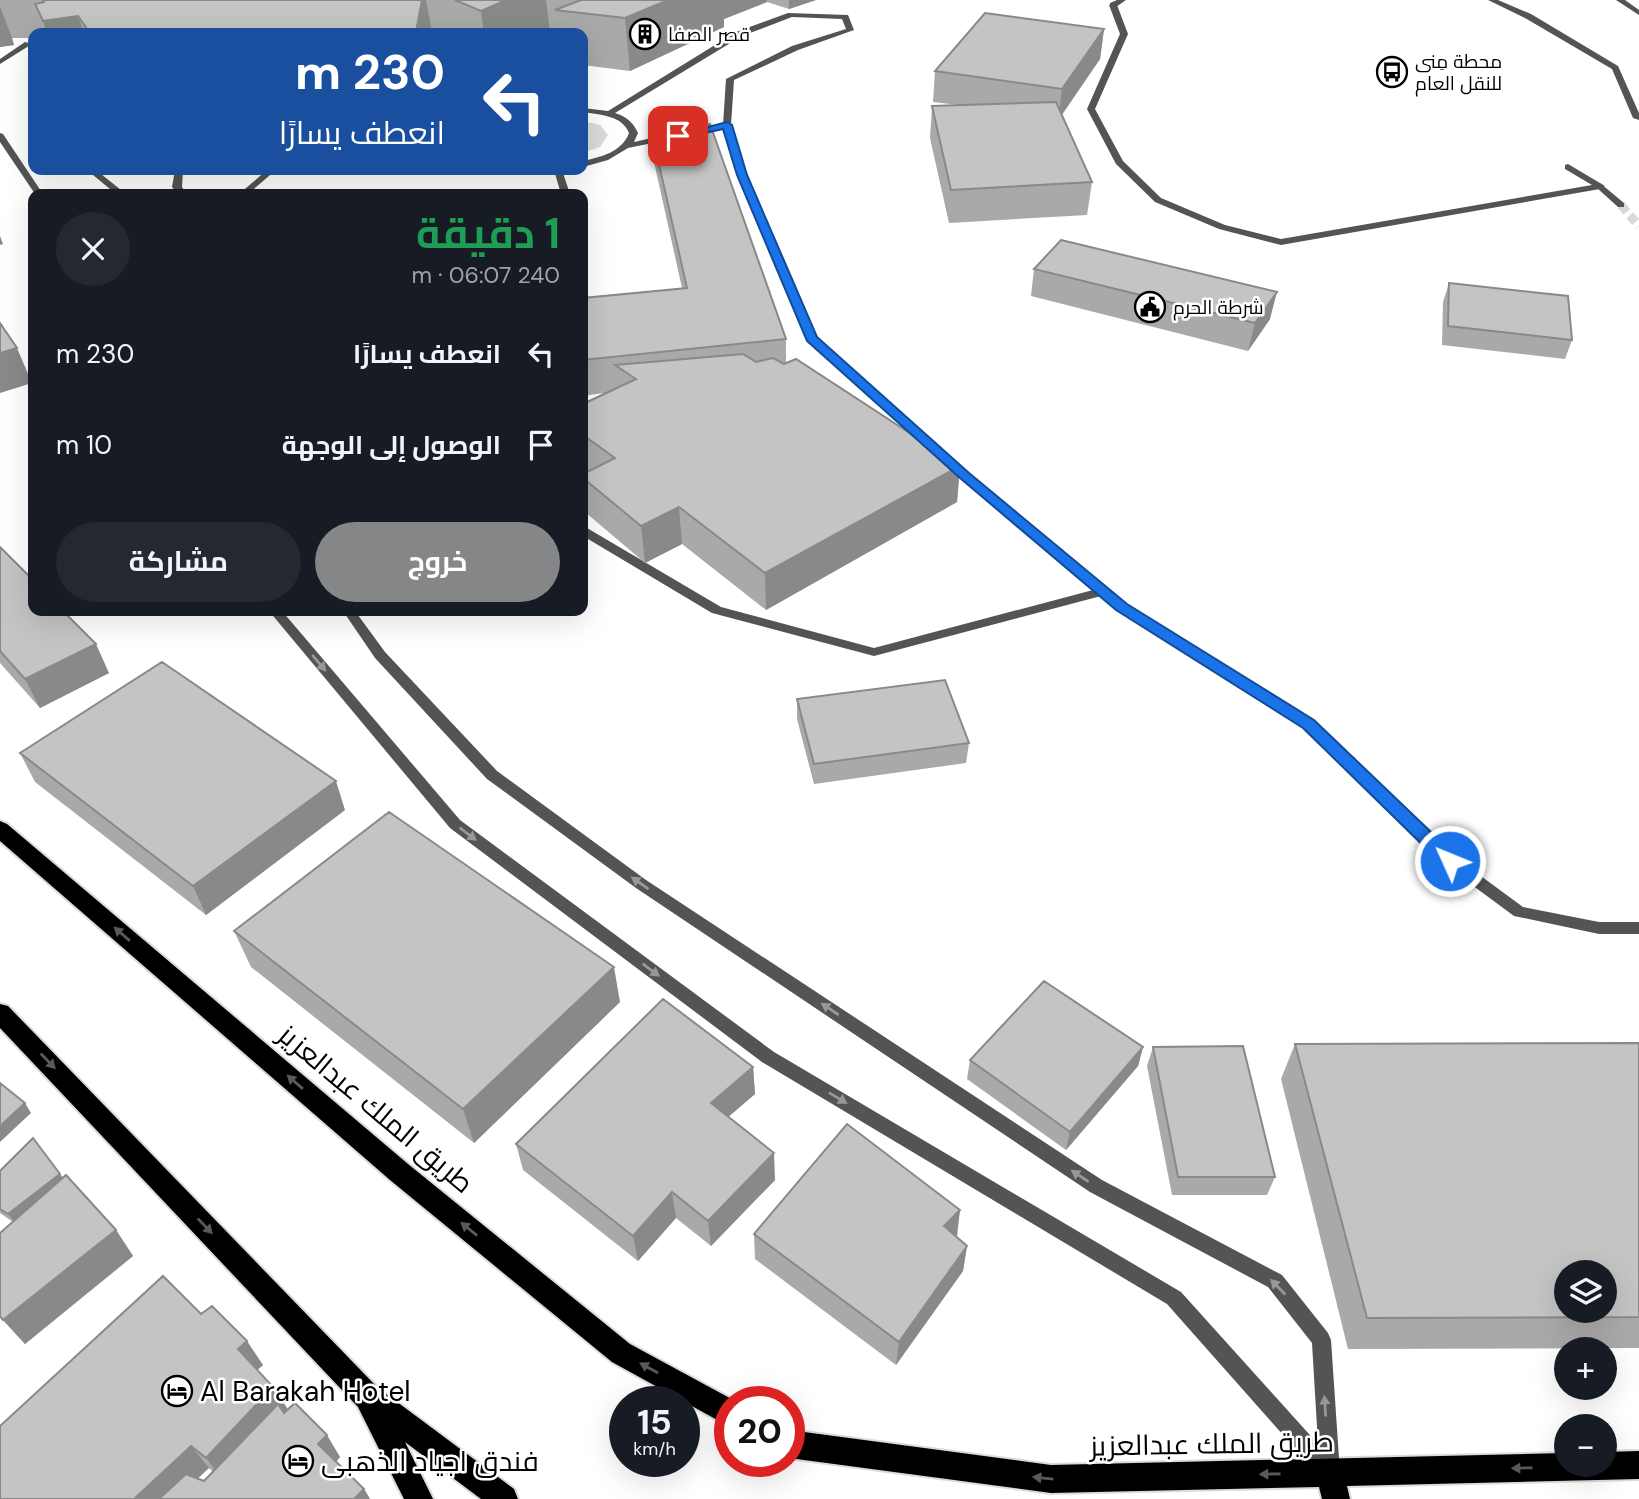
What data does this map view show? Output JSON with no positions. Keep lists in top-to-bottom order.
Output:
{
  "streets": {
    "highway": ["طريق الملك عبدالعزيز"]
  },
  "one_way": ["طريق الملك عبدالعزيز"],
  "places": {
    "building": ["قصر الصفا"],
    "bus stop": ["محطة مِنى للنقل العام"],
    "public building": ["شرطة الحرم"],
    "hotel": ["Al Barakah Hotel", "فندق اجیاد الذهبی"]
  },
  "page": {
    "turn": ["230 m", "انعطف يسارًا"],
    "heading": ["1 دقيقة", "240 m · 06:07"],
    "list": [
      {
        "name": "انعطف يسارًا",
        "value": "230 m"
      },
      {
        "name": "الوصول إلى الوجهة",
        "value": "10 m"
      }
    ],
    "buttons": ["خروج", "مشاركة"],
    "map_buttons": ["+", "−"],
    "speed": "15 km/h",
    "limit": "20"
  }
}
